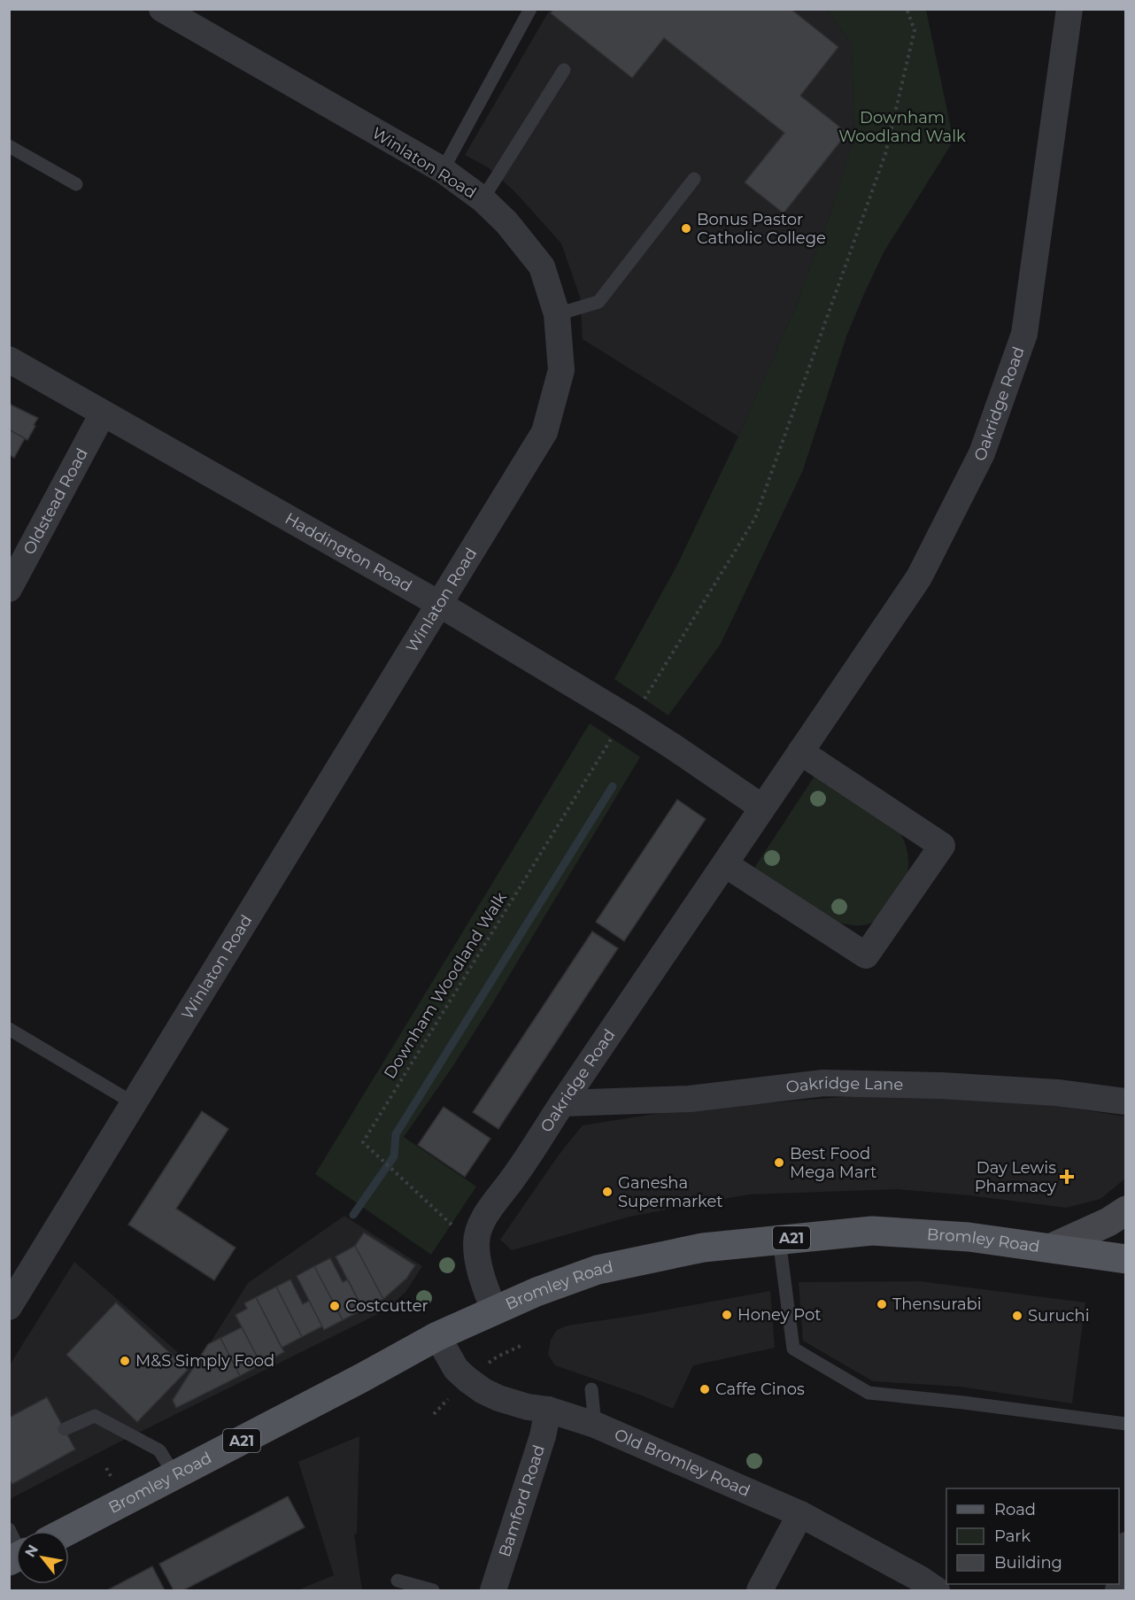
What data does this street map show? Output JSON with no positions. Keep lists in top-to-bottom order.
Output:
{
  "streets": {
    "main road": ["A21", "Bromley Road"],
    "street": [
      "Winlaton Road",
      "Oakridge Road",
      "Oldstead Road",
      "Haddington Road",
      "Oakridge Lane",
      "Old Bromley Road",
      "Bamford Road"
    ],
    "path": ["Downham Woodland Walk"]
  },
  "crossings": [
    ["Winlaton Road", "Haddington Road"],
    ["Oakridge Road", "Haddington Road"],
    ["Oakridge Road", "Oakridge Lane"],
    ["Oakridge Road", "Bromley Road"],
    ["Oldstead Road", "Haddington Road"],
    ["Bromley Road", "Old Bromley Road"],
    ["Old Bromley Road", "Bamford Road"]
  ],
  "parks": ["Downham Woodland Walk"],
  "places": {
    "other": [
      "Bonus Pastor Catholic College",
      "Best Food Mega Mart",
      "Ganesha Supermarket",
      "Thensurabi",
      "Costcutter",
      "Honey Pot",
      "Suruchi",
      "M&S Simply Food",
      "Caffe Cinos"
    ],
    "health": ["Day Lewis Pharmacy"]
  },
  "legend": ["Road", "Park", "Building"],
  "north": "top left"
}
